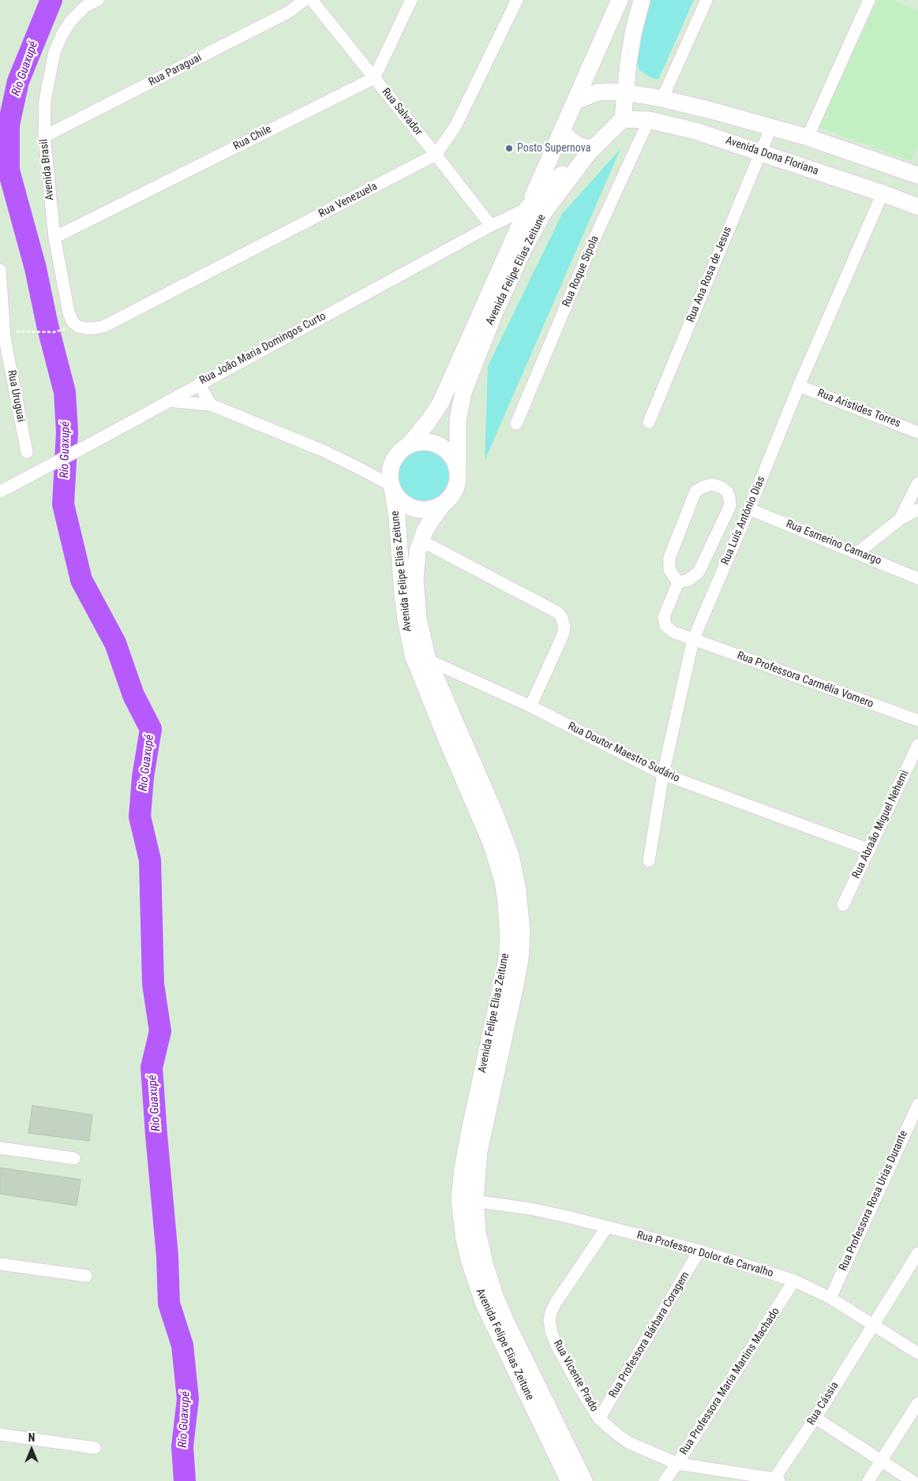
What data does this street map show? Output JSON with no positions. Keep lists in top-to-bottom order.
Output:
{
  "streets": {
    "main road": ["Avenida Dona Floriana", "Avenida Felipe Elias Zeitune"],
    "street": [
      "Rua Paraguai",
      "Rua Salvador",
      "Rua Chile",
      "Avenida Brasil",
      "Rua Venezuela",
      "Rua Roque Sipola",
      "Rua Ana Rosa de Jesus",
      "Rua João Maria Domingos Curto",
      "Rua Uruguai",
      "Rua Aristides Torres",
      "Rua Luís Antônio Dias",
      "Rua Esmerino Camargo",
      "Rua Professora Carmélia Vomero",
      "Rua Doutor Maestro Sudário",
      "Rua Abraão Miguel Nehemi",
      "Rua Professora Rosa Urias Durante",
      "Rua Professor Dolor de Carvalho",
      "Rua Professora Bárbara Coragem",
      "Rua Vicente Prado",
      "Rua Professora Maria Martins Machado",
      "Rua Cássia"
    ]
  },
  "crossings": [
    ["Rua Paraguai", "Avenida Brasil"],
    ["Rua Salvador", "Rua Chile"],
    ["Rua Salvador", "Rua Venezuela"],
    ["Rua Salvador", "Rua João Maria Domingos Curto"],
    ["Rua Chile", "Avenida Brasil"],
    ["Avenida Dona Floriana", "Avenida Felipe Elias Zeitune"],
    ["Avenida Dona Floriana", "Rua Roque Sipola"],
    ["Avenida Dona Floriana", "Rua Ana Rosa de Jesus"],
    ["Avenida Dona Floriana", "Rua Luís Antônio Dias"],
    ["Avenida Brasil", "Rua Venezuela"],
    ["Avenida Felipe Elias Zeitune", "Rua João Maria Domingos Curto"],
    ["Avenida Felipe Elias Zeitune", "Rua Doutor Maestro Sudário"],
    ["Avenida Felipe Elias Zeitune", "Rua Professor Dolor de Carvalho"],
    ["Rua Aristides Torres", "Rua Luís Antônio Dias"],
    ["Rua Luís Antônio Dias", "Rua Esmerino Camargo"],
    ["Rua Luís Antônio Dias", "Rua Professora Carmélia Vomero"],
    ["Rua Luís Antônio Dias", "Rua Doutor Maestro Sudário"],
    ["Rua Doutor Maestro Sudário", "Rua Abraão Miguel Nehemi"],
    ["Rua Professora Rosa Urias Durante", "Rua Professor Dolor de Carvalho"],
    ["Rua Professor Dolor de Carvalho", "Rua Professora Bárbara Coragem"],
    ["Rua Professor Dolor de Carvalho", "Rua Vicente Prado"],
    ["Rua Professor Dolor de Carvalho", "Rua Professora Maria Martins Machado"],
    ["Rua Professor Dolor de Carvalho", "Rua Cássia"],
    ["Rua Professora Bárbara Coragem", "Rua Vicente Prado"],
    ["Rua Vicente Prado", "Rua Professora Maria Martins Machado"],
    ["Rua Vicente Prado", "Rua Cássia"]
  ],
  "water": ["Rio Guaxupé"],
  "places": ["Posto Supernova"],
  "north": "top"
}
